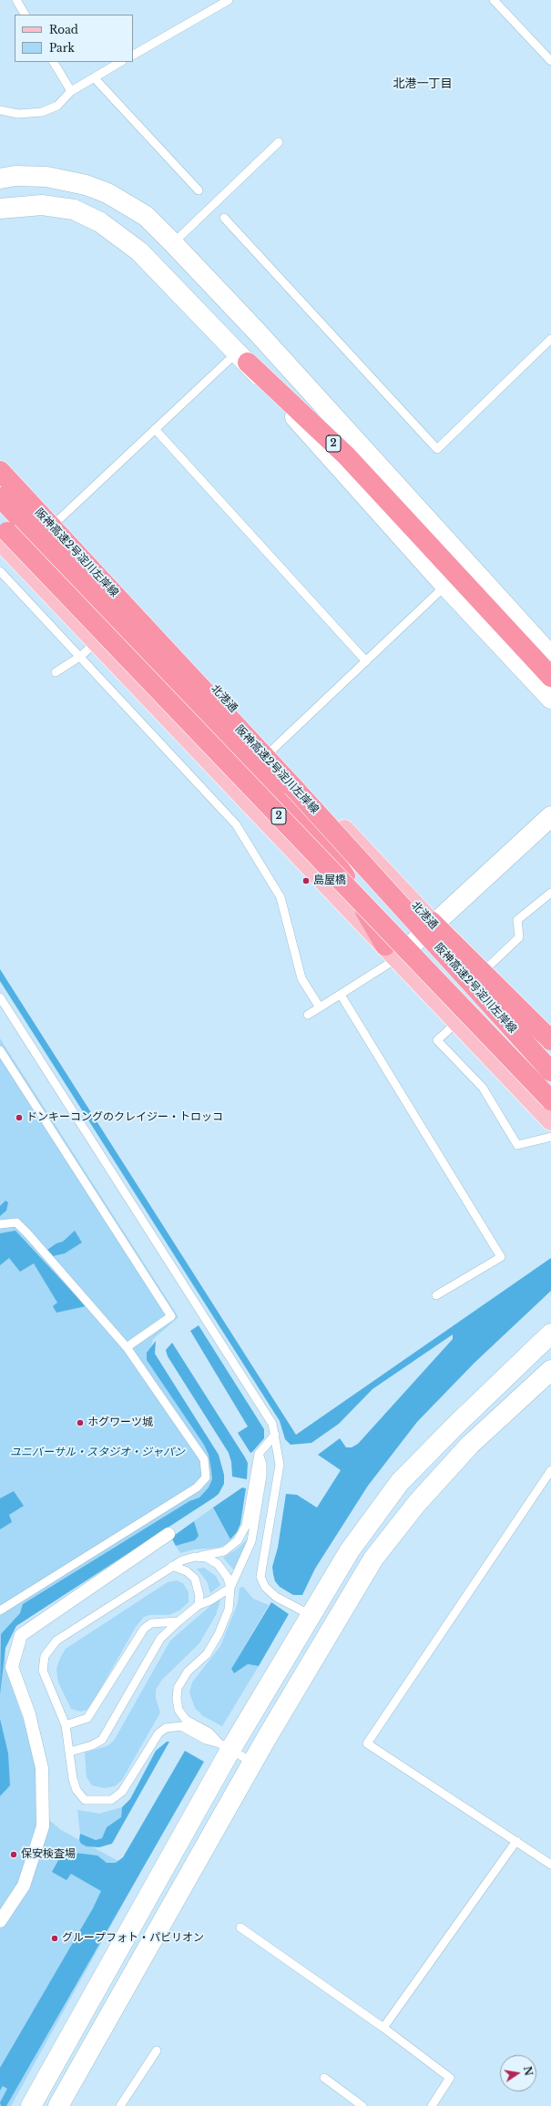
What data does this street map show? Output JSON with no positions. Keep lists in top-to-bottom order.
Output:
{
  "streets": {
    "highway": ["2", "阪神高速2号淀川左岸線"],
    "main road": ["北港通"]
  },
  "districts": ["北港一丁目"],
  "parks": ["ユニバーサル・スタジオ・ジャパン"],
  "places": [
    "島屋橋",
    "ドンキーコングのクレイジー・トロッコ",
    "ホグワーツ城",
    "保安検査場",
    "グループフォト・パビリオン"
  ],
  "legend": ["Road", "Park"],
  "north": "right"
}
